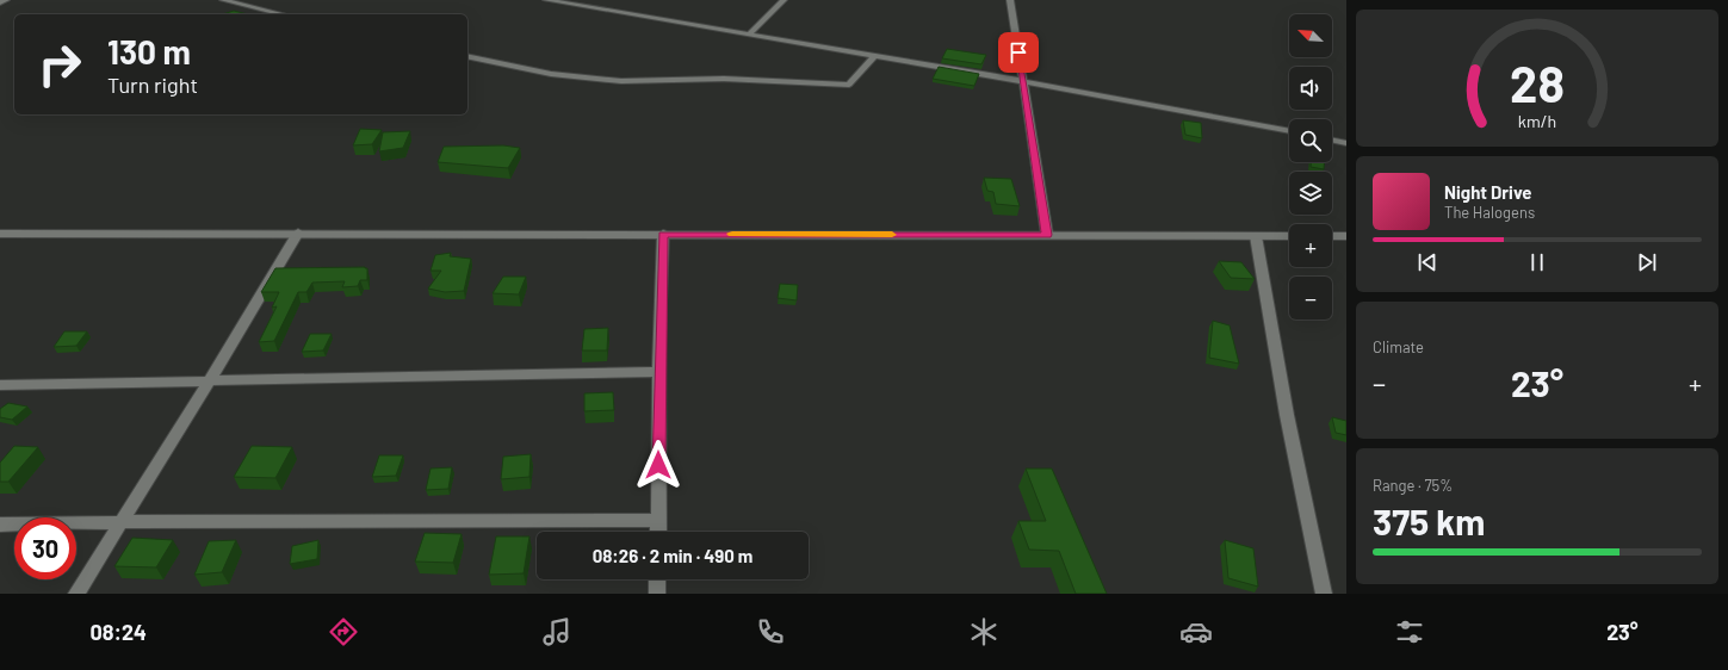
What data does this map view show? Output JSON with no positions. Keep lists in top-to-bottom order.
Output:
{
  "north": "top left",
  "page": {
    "map_buttons": ["+", "−"],
    "turn": ["130 m", "Turn right"],
    "song": ["Night Drive", "The Halogens"],
    "tile": [
      "Climate",
      ["Range · 75%", "375 km"]
    ],
    "heat": ["−", "23°", "+"],
    "limit": "30",
    "trip": "08:26 · 2 min · 490 m",
    "tabs": ["08:24", "23°"],
    "gauge": ["28", "km/h"]
  }
}
